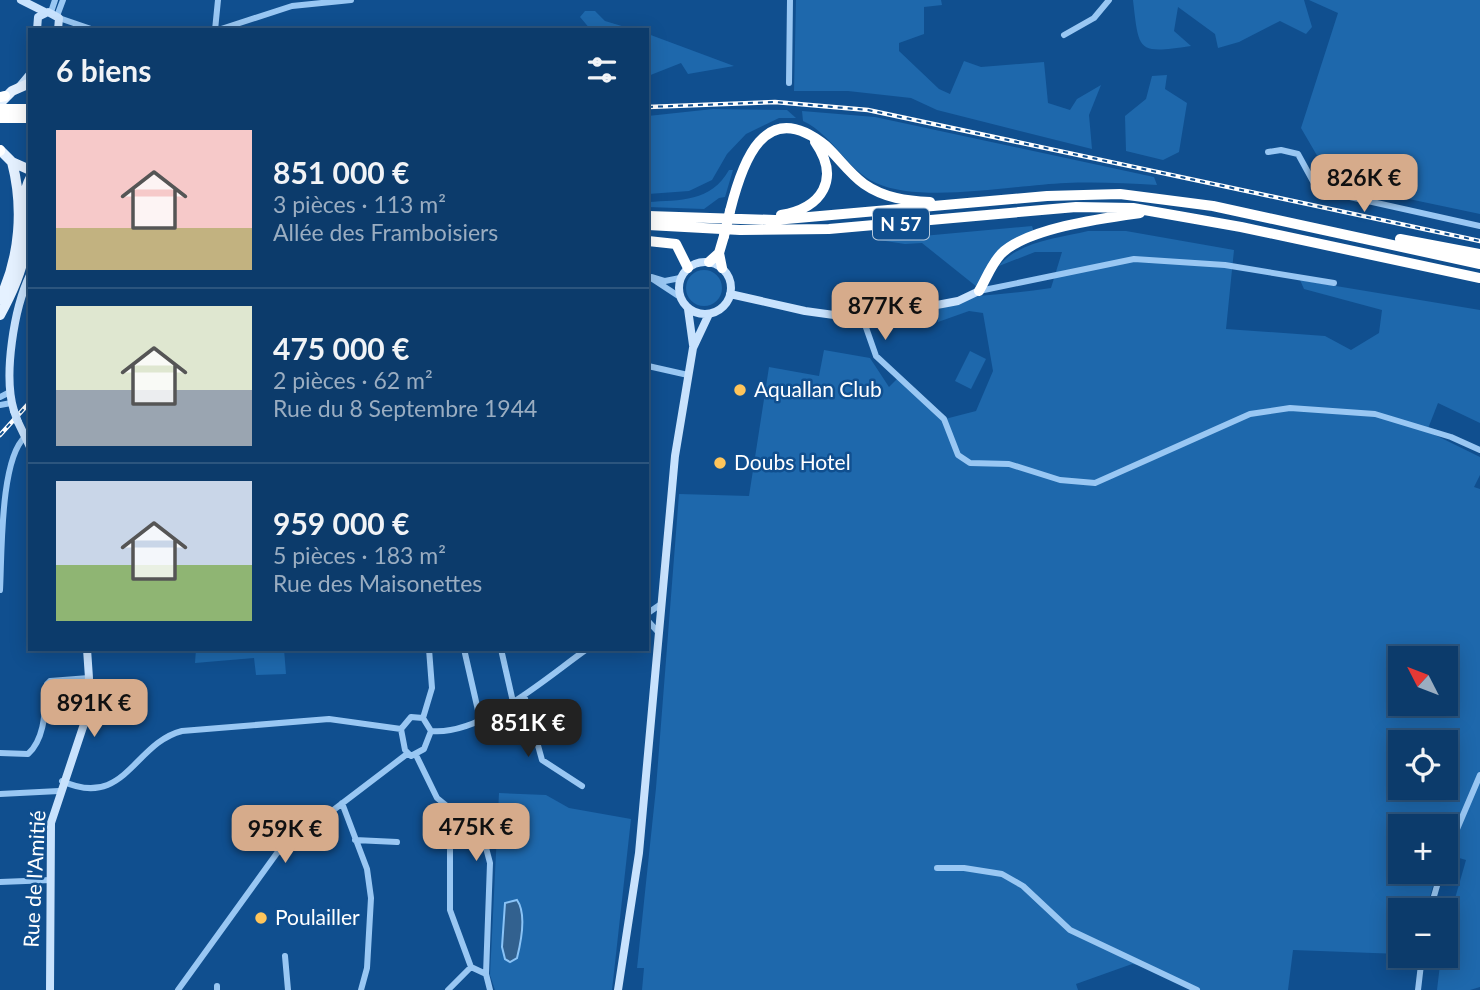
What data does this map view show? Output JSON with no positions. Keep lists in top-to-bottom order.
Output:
{
  "streets": {
    "highway": ["N 57"],
    "main road": ["Rue de l'Amitié"]
  },
  "places": ["Aquallan Club", "Doubs Hotel", "Poulailler"],
  "north": "top left",
  "page": {
    "heading": "6 biens",
    "list": [
      {
        "name": "851 000 €",
        "note": "3 pièces · 113 m² · Allée des Framboisiers"
      },
      {
        "name": "475 000 €",
        "note": "2 pièces · 62 m² · Rue du 8 Septembre 1944"
      },
      {
        "name": "959 000 €",
        "note": "5 pièces · 183 m² · Rue des Maisonettes"
      }
    ],
    "price": [
      "826K €",
      "877K €",
      "891K €",
      "851K €",
      "475K €",
      "959K €"
    ],
    "map_buttons": ["+", "−"]
  }
}
